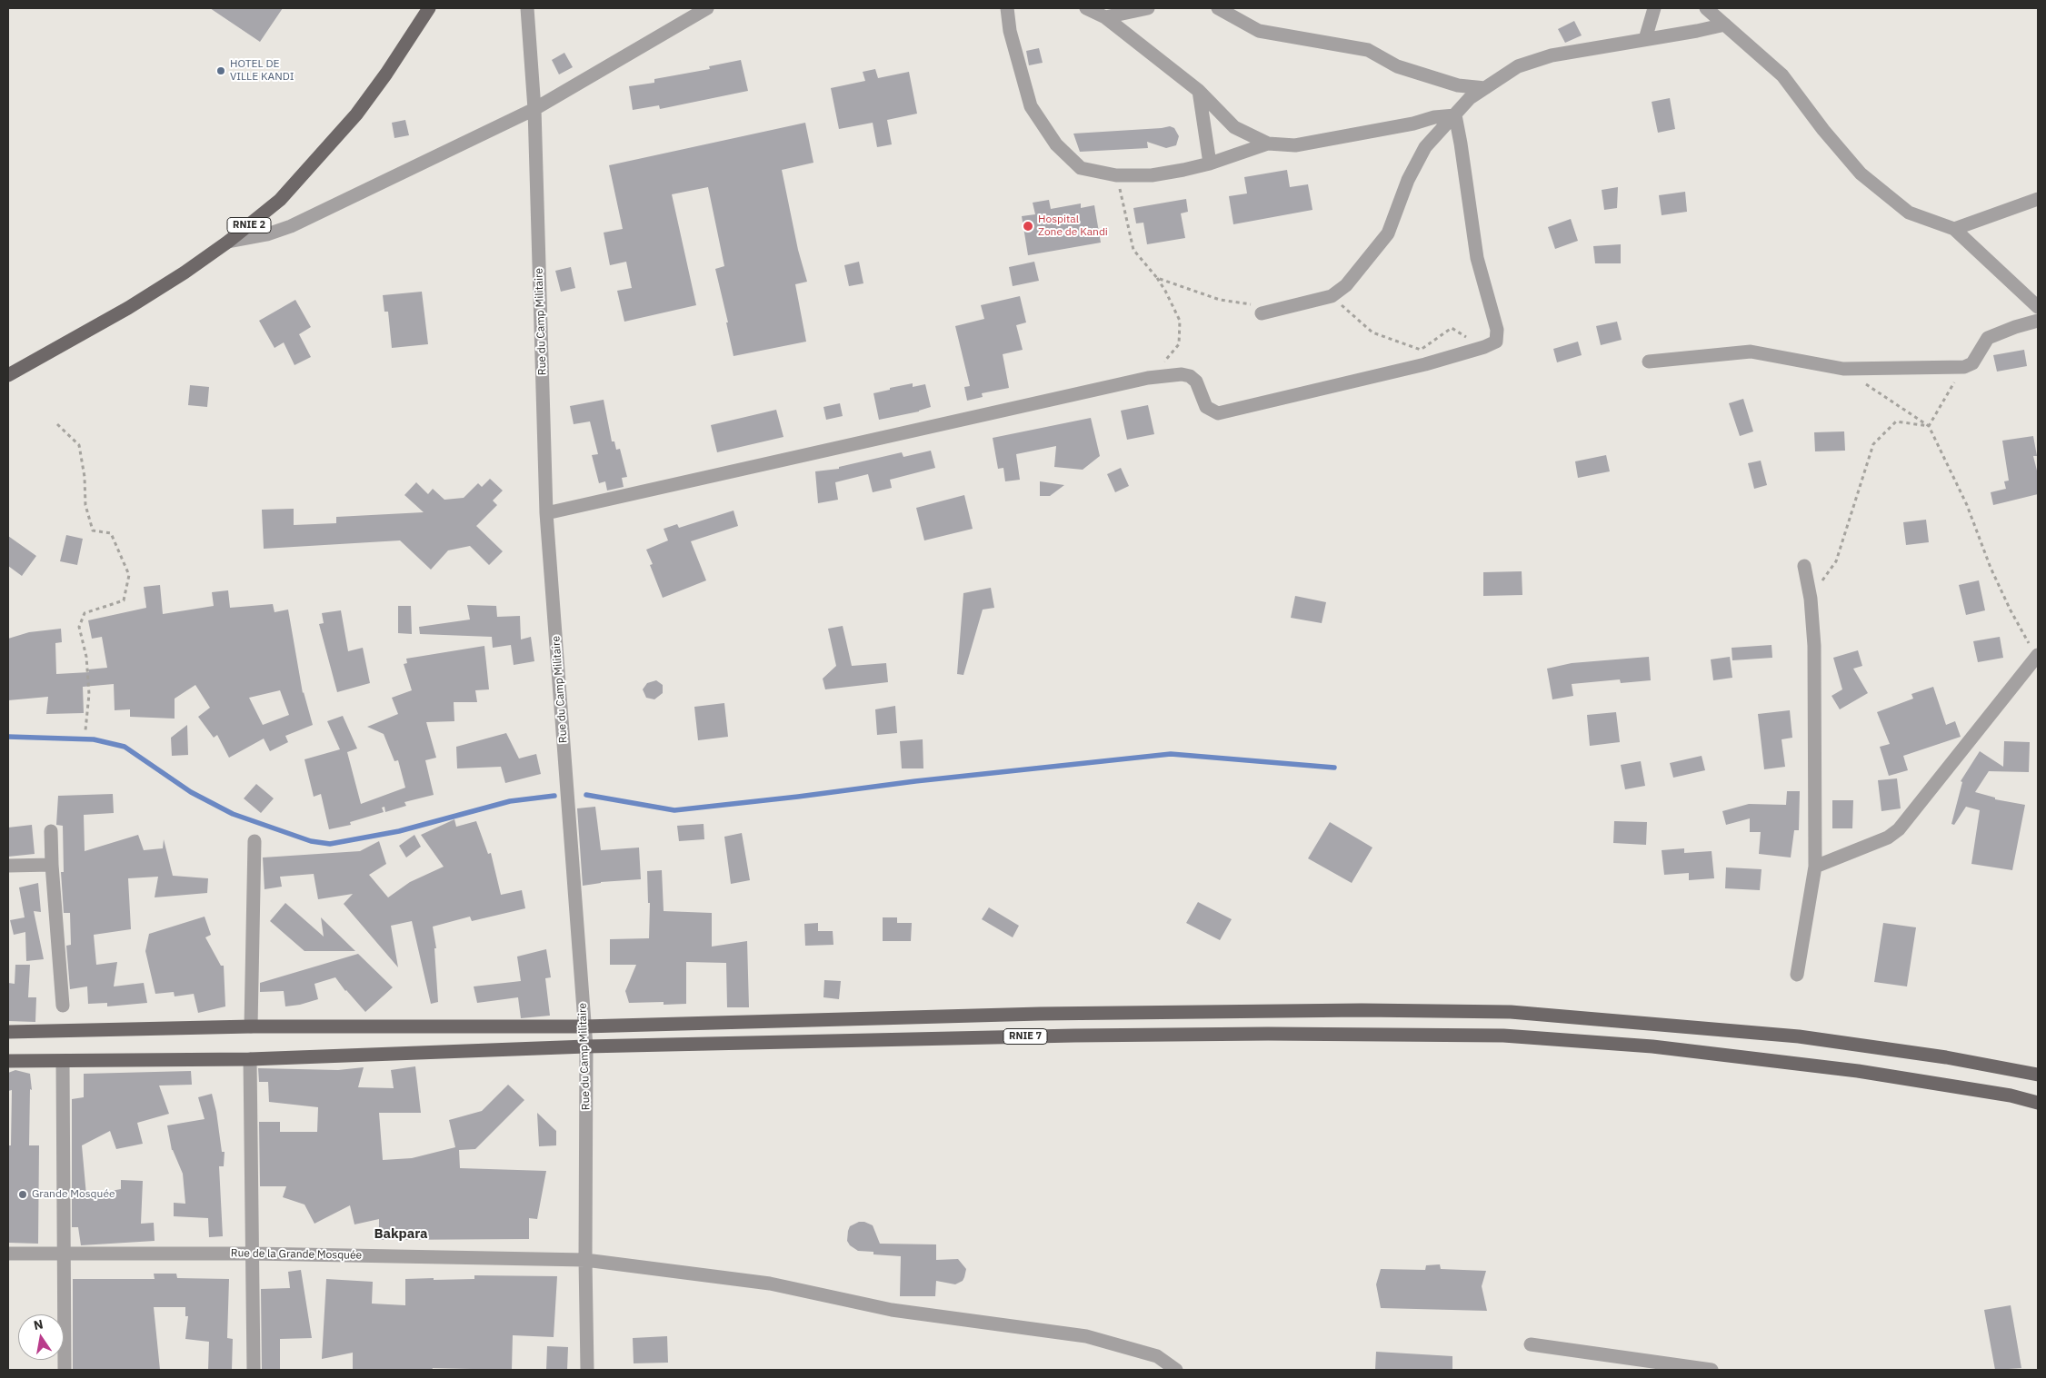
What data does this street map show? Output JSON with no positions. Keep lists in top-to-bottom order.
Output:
{
  "streets": {
    "main road": ["RNIE 2", "RNIE 7"],
    "street": ["Rue du Camp Militaire", "Rue de la Grande Mosquée"]
  },
  "crossings": [
    ["Rue du Camp Militaire", "RNIE 7"],
    ["Rue du Camp Militaire", "Rue de la Grande Mosquée"]
  ],
  "districts": ["Bakpara"],
  "places": ["HOTEL DE VILLE KANDI", "Hospital Zone de Kandi", "Grande Mosquée"],
  "north": "top"
}
